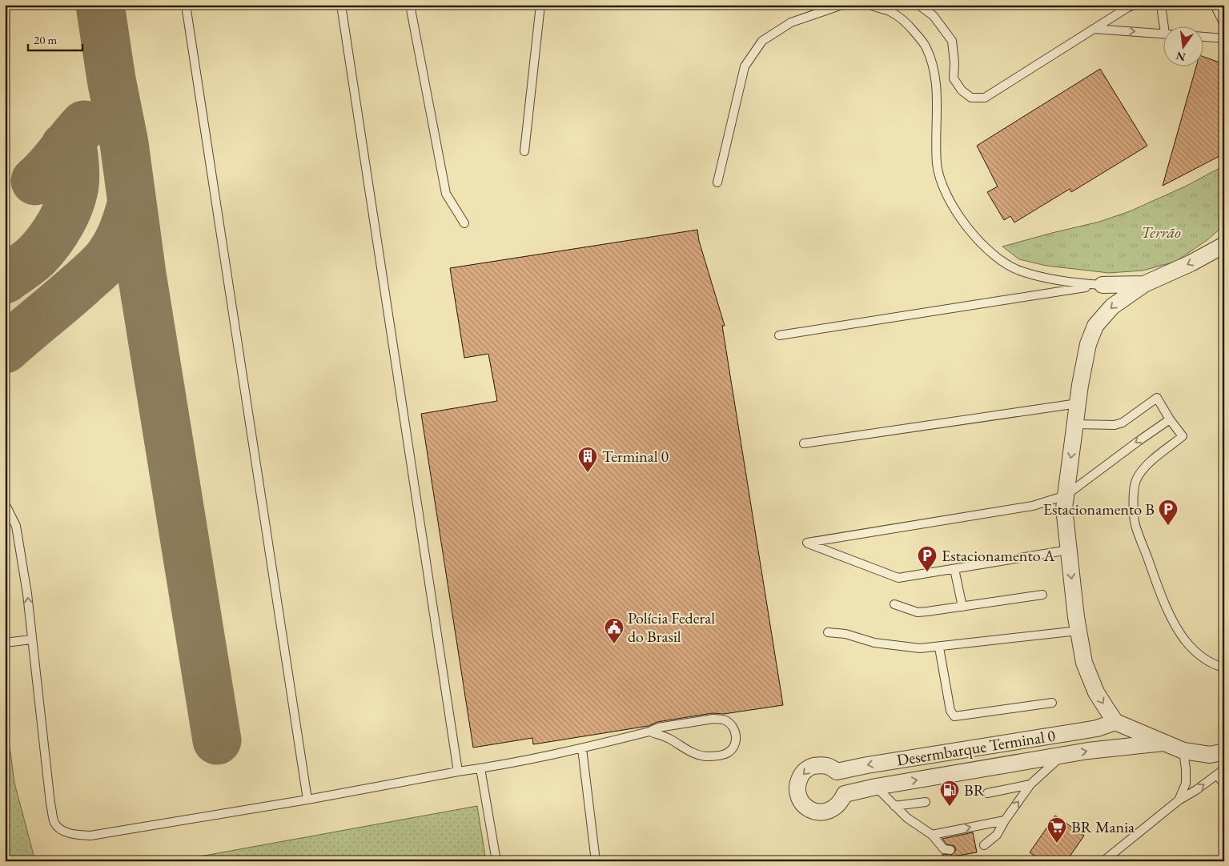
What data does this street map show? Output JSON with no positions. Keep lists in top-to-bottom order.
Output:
{
  "streets": {
    "street": ["Desermbarque Terminal 0"]
  },
  "parks": ["Terrão"],
  "places": {
    "building": ["Terminal 0"],
    "parking": ["Estacionamento B", "Estacionamento A"],
    "public building": ["Polícia Federal do Brasil"],
    "fuel station": ["BR"],
    "supermarket": ["BR Mania"]
  },
  "scale_bar": "20 m",
  "north": "bottom"
}
